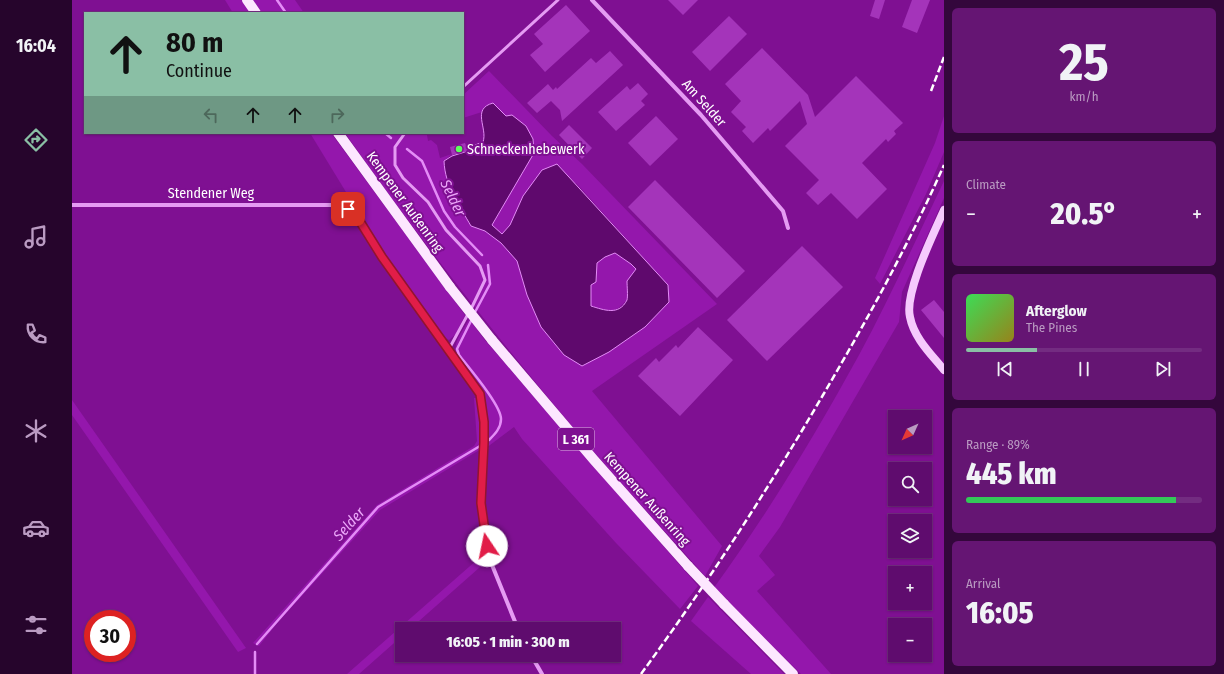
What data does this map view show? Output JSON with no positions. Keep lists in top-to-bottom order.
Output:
{
  "streets": {
    "main road": ["Kempener Außenring", "L 361"],
    "street": ["Am Selder", "Stendener Weg"]
  },
  "water": ["Selder"],
  "places": ["Schneckenhebewerk"],
  "north": "bottom left",
  "page": {
    "tabs": "16:04",
    "tile": [
      ["25", "km/h"],
      "Climate",
      ["Range · 89%", "445 km"],
      ["Arrival", "16:05"]
    ],
    "turn": ["80 m", "Continue"],
    "heat": ["−", "20.5°", "+"],
    "song": ["Afterglow", "The Pines"],
    "map_buttons": ["+", "−"],
    "limit": "30",
    "trip": "16:05 · 1 min · 300 m"
  }
}
